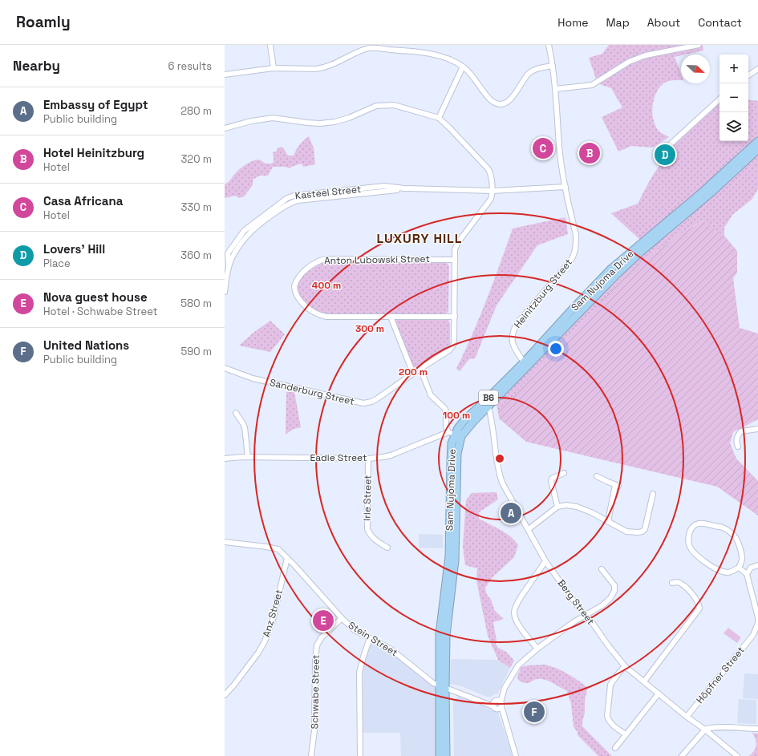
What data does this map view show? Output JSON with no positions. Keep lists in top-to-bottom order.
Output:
{
  "streets": {
    "highway": ["Sam Nujoma Drive", "B6"],
    "street": [
      "Kasteel Street",
      "Anton Lubowski Street",
      "Heinitzburg Street",
      "Sanderburg Street",
      "Eadie Street",
      "Irle Street",
      "Berg Street",
      "Anz Street",
      "Stein Street",
      "Höpfner Street",
      "Schwabe Street"
    ]
  },
  "crossings": [
    ["Kasteel Street", "Heinitzburg Street"],
    ["Sam Nujoma Drive", "Heinitzburg Street"],
    ["Sam Nujoma Drive", "Eadie Street"],
    ["Sam Nujoma Drive", "Berg Street"],
    ["Sam Nujoma Drive", "Stein Street"],
    ["Eadie Street", "Irle Street"],
    ["Berg Street", "Höpfner Street"],
    ["Anz Street", "Stein Street"],
    ["Stein Street", "Schwabe Street"]
  ],
  "districts": ["LUXURY HILL"],
  "north": "bottom right",
  "page": {
    "header": "Roamly",
    "nav": [
      "Home",
      "Map",
      "About",
      "Contact"
    ],
    "heading": ["Nearby", "6 results"],
    "map_buttons": ["+", "−"],
    "list": [
      {
        "mark": "A",
        "name": "Embassy of Egypt",
        "note": "Public building",
        "value": "280 m"
      },
      {
        "mark": "B",
        "name": "Hotel Heinitzburg",
        "note": "Hotel",
        "value": "320 m"
      },
      {
        "mark": "C",
        "name": "Casa Africana",
        "note": "Hotel",
        "value": "330 m"
      },
      {
        "mark": "D",
        "name": "Lovers' Hill",
        "note": "Place",
        "value": "360 m"
      },
      {
        "mark": "E",
        "name": "Nova guest house",
        "note": "Hotel · Schwabe Street",
        "value": "580 m"
      },
      {
        "mark": "F",
        "name": "United Nations",
        "note": "Public building",
        "value": "590 m"
      }
    ],
    "pins": [
      "C",
      "B",
      "D",
      "A",
      "E",
      "F"
    ]
  },
  "rings": [
    "400 m",
    "300 m",
    "200 m",
    "100 m"
  ]
}
